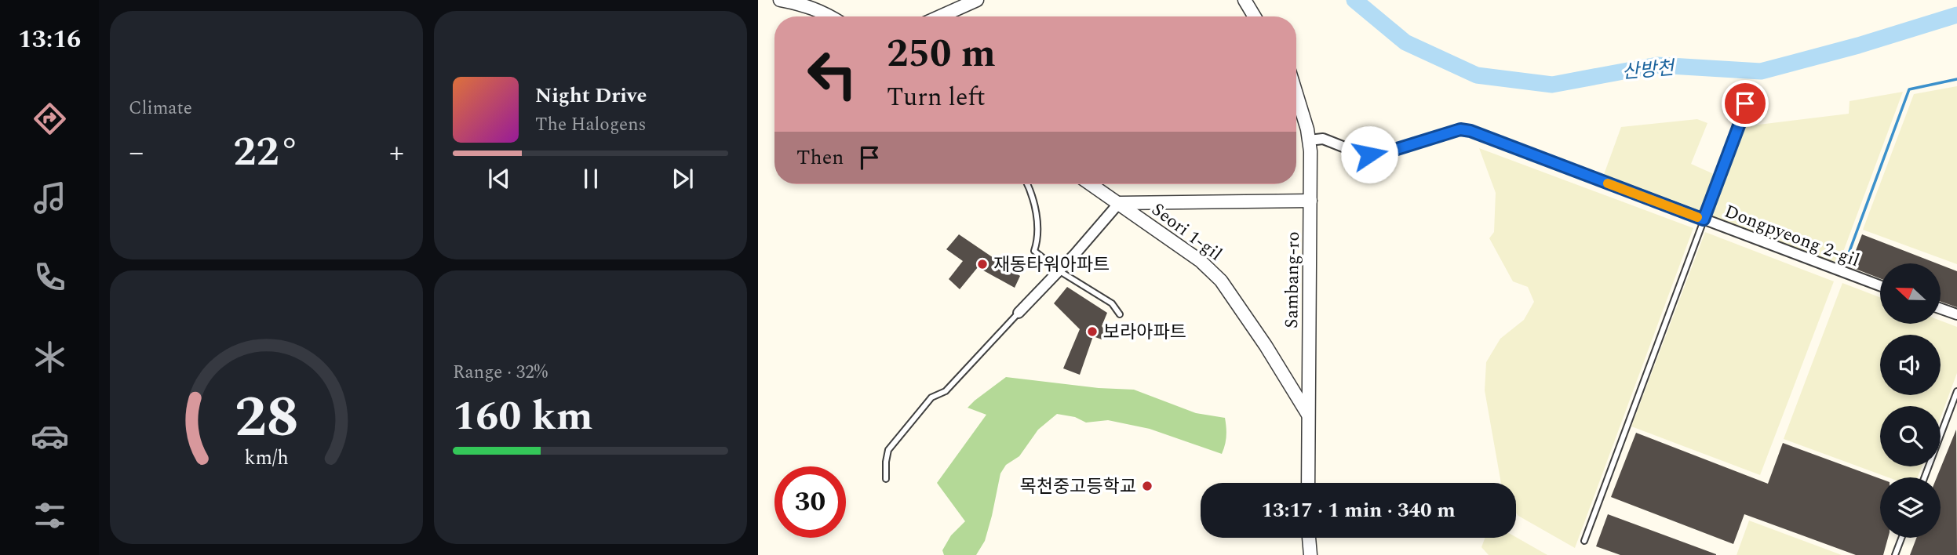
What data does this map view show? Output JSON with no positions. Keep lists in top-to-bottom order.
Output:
{
  "streets": {
    "street": ["Seori 1-gil", "Dongpyeong 2-gil", "Sambang-ro"]
  },
  "crossings": [
    ["Seori 1-gil", "Sambang-ro"],
    ["Dongpyeong 2-gil", "Sambang-ro"]
  ],
  "water": ["산방천"],
  "places": ["재동타워아파트", "보라아파트", "목천중고등학교"],
  "north": "left",
  "page": {
    "tabs": "13:16",
    "tile": [
      "Climate",
      ["Range · 32%", "160 km"]
    ],
    "turn": ["250 m", "Turn left"],
    "song": ["Night Drive", "The Halogens"],
    "heat": ["−", "22°", "+"],
    "then": "Then",
    "limit": "30",
    "trip": "13:17 · 1 min · 340 m",
    "gauge": ["28", "km/h"]
  }
}
